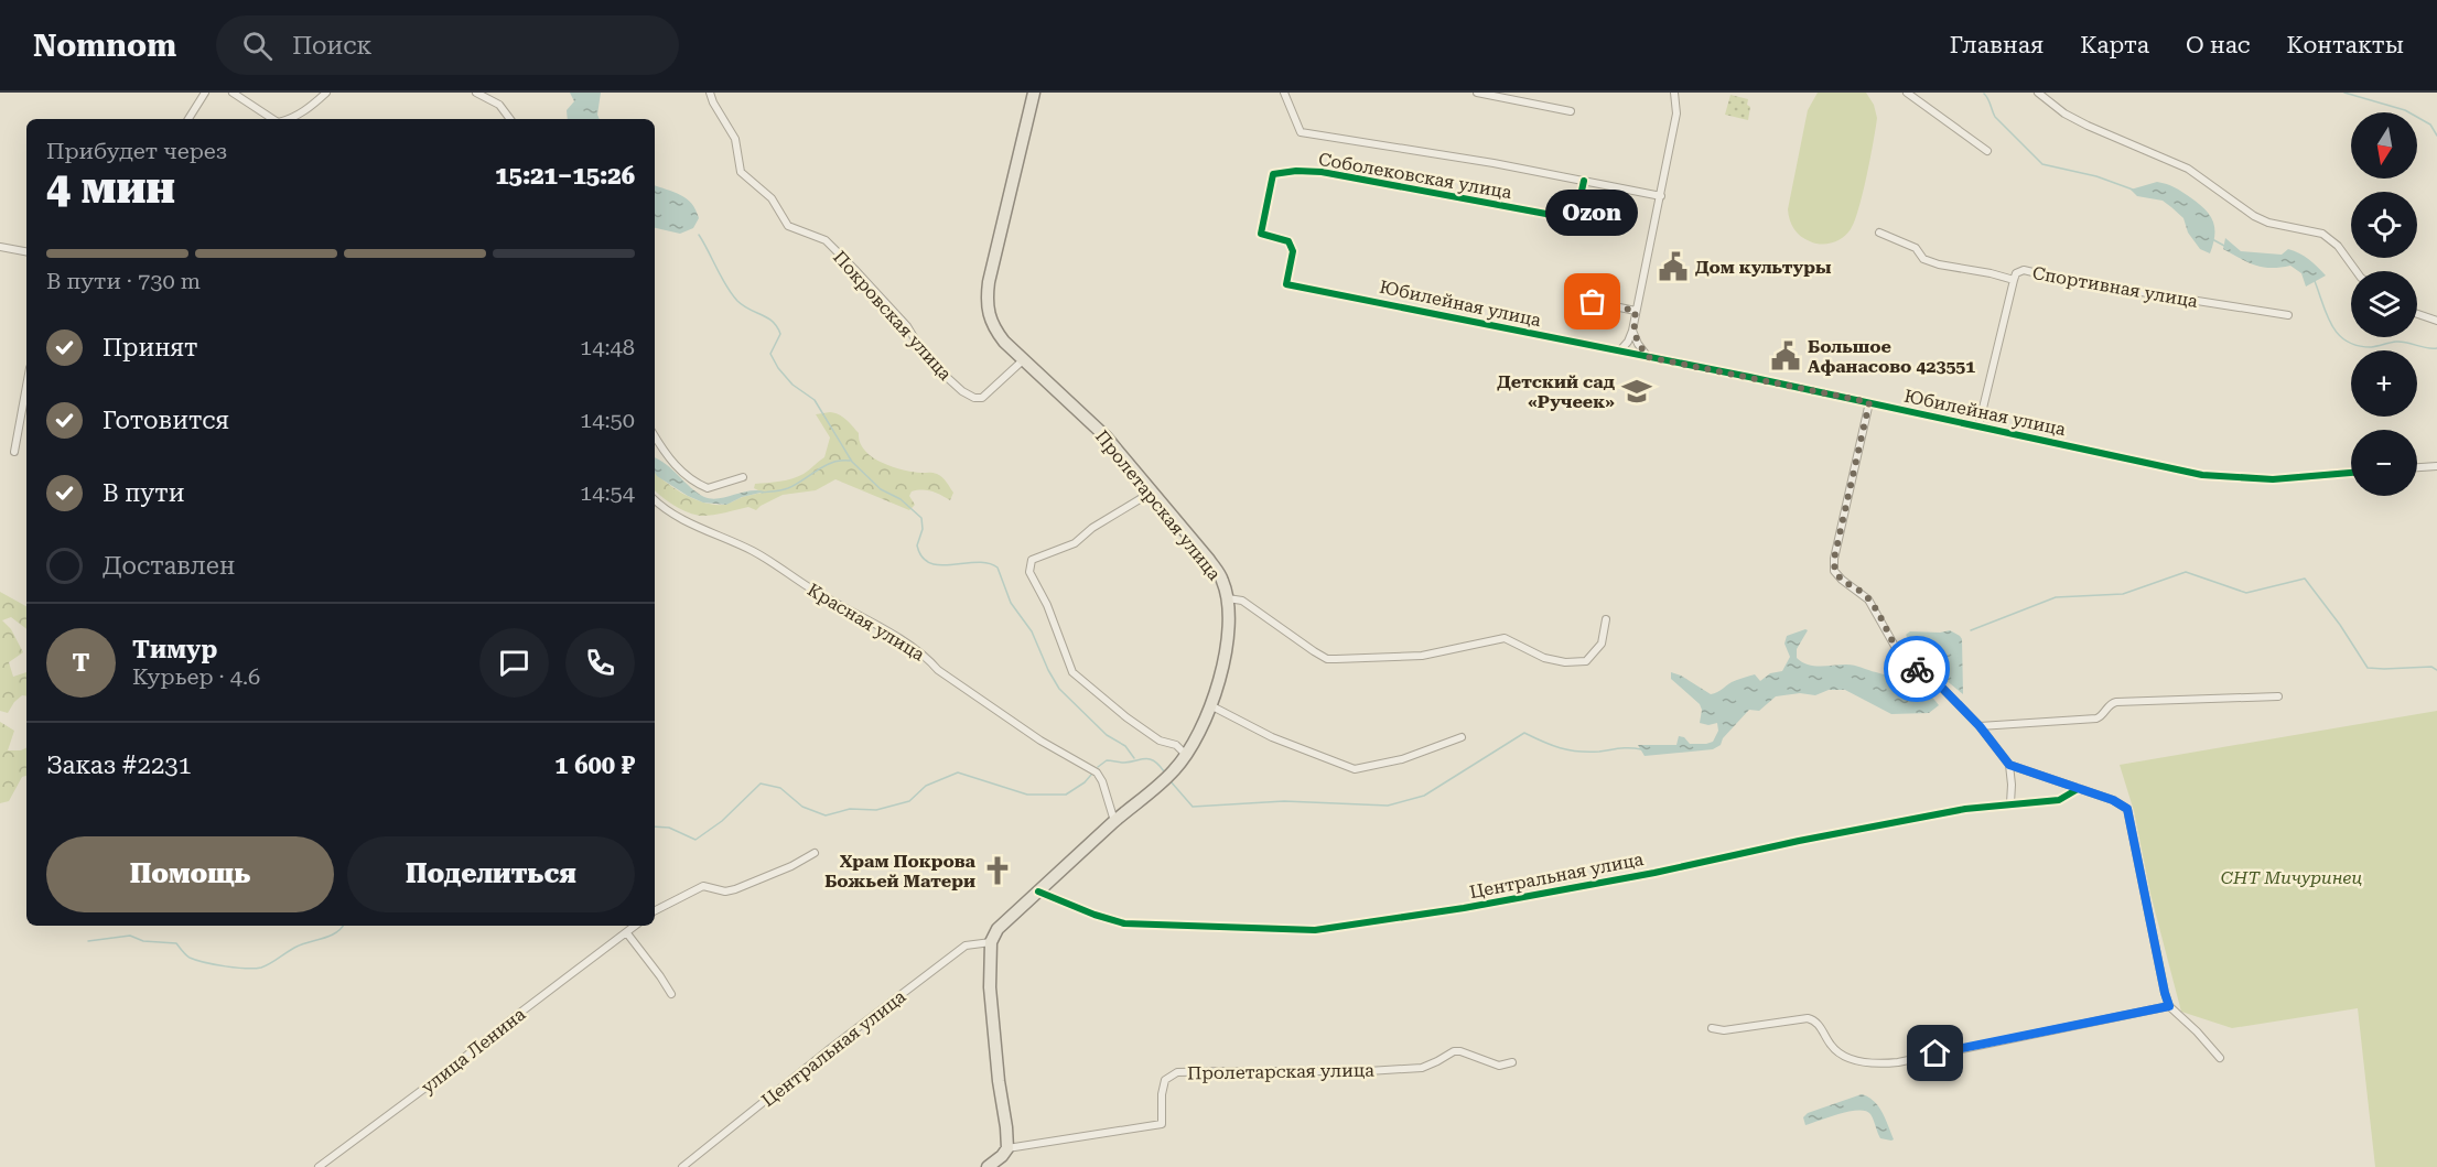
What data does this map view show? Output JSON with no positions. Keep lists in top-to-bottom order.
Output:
{
  "streets": {
    "main road": ["Пролетарская улица"],
    "street": [
      "Соболековская улица",
      "Спортивная улица",
      "Юбилейная улица",
      "Покровская улица",
      "Красная улица",
      "Центральная улица",
      "улица Ленина"
    ]
  },
  "crossings": [
    ["Соболековская улица", "Юбилейная улица"],
    ["Покровская улица", "Пролетарская улица"],
    ["Пролетарская улица", "Красная улица"],
    ["Пролетарская улица", "Центральная улица"]
  ],
  "parks": ["СНТ Мичуринец"],
  "places": {
    "public building": ["Дом культуры", "Большое Афанасово 423551"],
    "other": ["Ozon"],
    "school or university": ["Детский сад «Ручеек»"],
    "church": ["Храм Покрова Божьей Матери"]
  },
  "north": "bottom",
  "page": {
    "header": "Nomnom",
    "search": "Поиск",
    "nav": [
      "Главная",
      "Карта",
      "О нас",
      "Контакты"
    ],
    "map_buttons": ["+", "−"],
    "heading": ["4 мин", "Прибудет через", "15:21–15:26"],
    "panel": [
      "Тимур",
      "Курьер · 4.6",
      "Заказ #2231",
      "1 600 ₽"
    ],
    "bubble": "Ozon",
    "bar": "В пути · 730 m",
    "list": [
      ["Принят", "14:48"],
      ["Готовится", "14:50"],
      ["В пути", "14:54"],
      "Доставлен"
    ],
    "round": "Т",
    "buttons": ["Помощь", "Поделиться"]
  }
}
